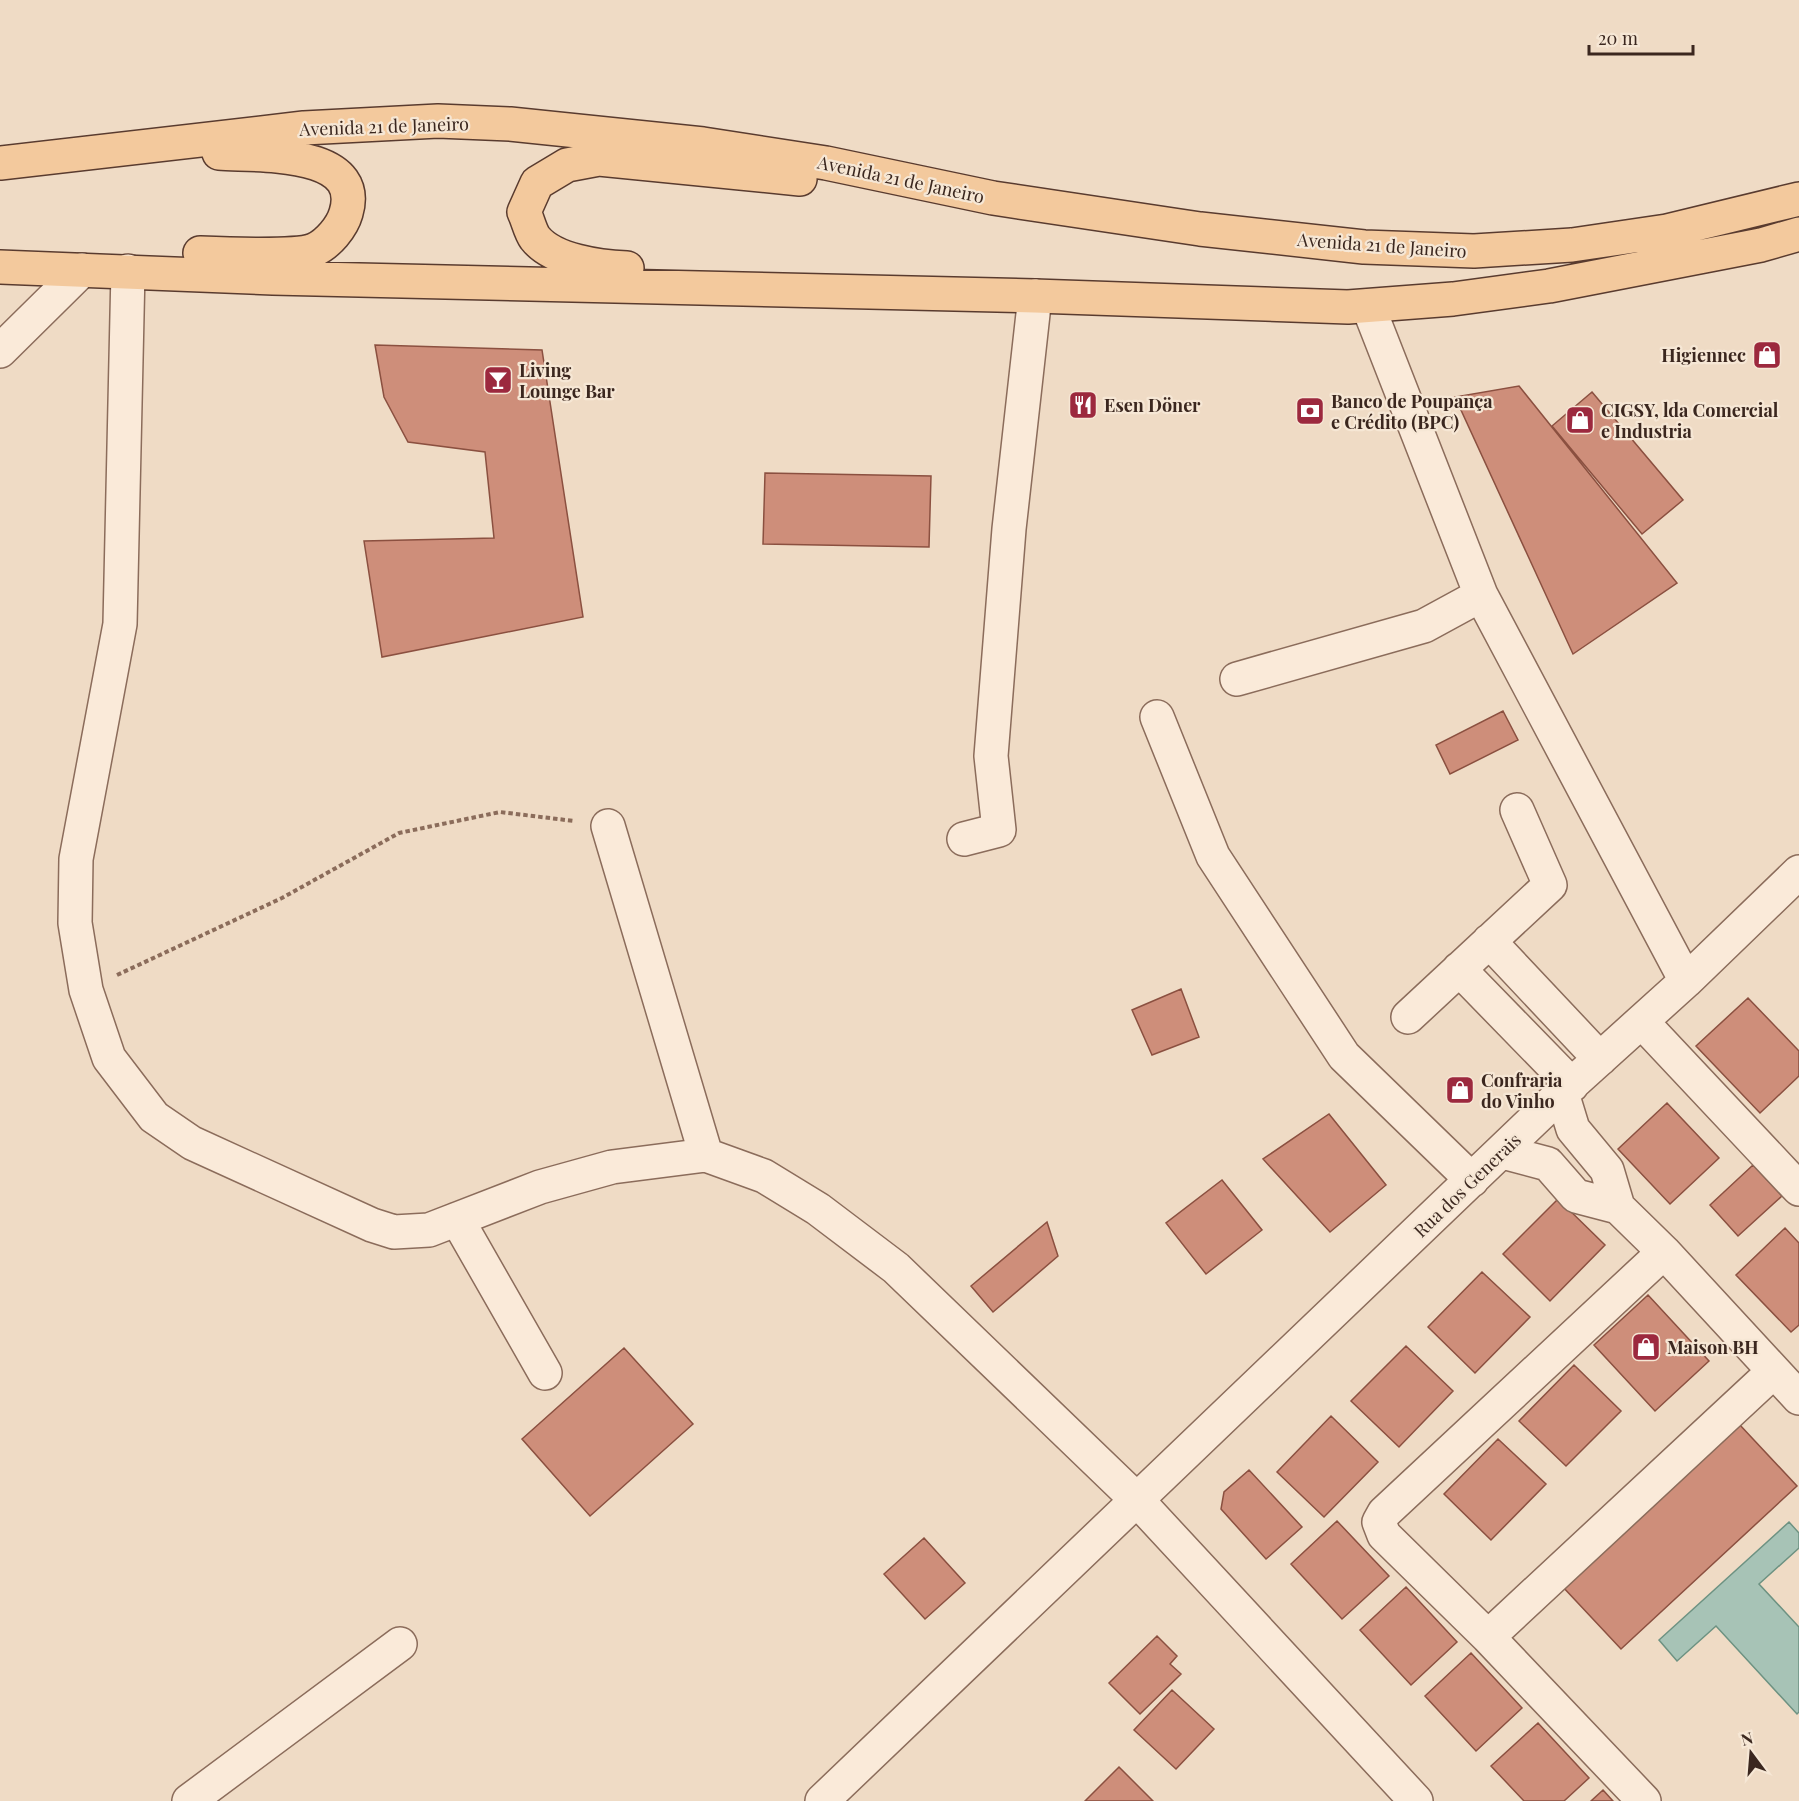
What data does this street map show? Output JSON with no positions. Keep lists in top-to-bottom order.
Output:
{
  "streets": {
    "main road": ["Avenida 21 de Janeiro"],
    "street": ["Rua dos Generais"]
  },
  "places": {
    "shop": [
      "Higiennec",
      "CIGSY, lda Comercial e Industria",
      "Confraria do Vinho",
      "Maison BH"
    ],
    "bar": ["Living Lounge Bar"],
    "restaurant": ["Esen Döner"],
    "bank": ["Banco de Poupança e Crédito (BPC)"]
  },
  "scale_bar": "20 m",
  "north": "top"
}
